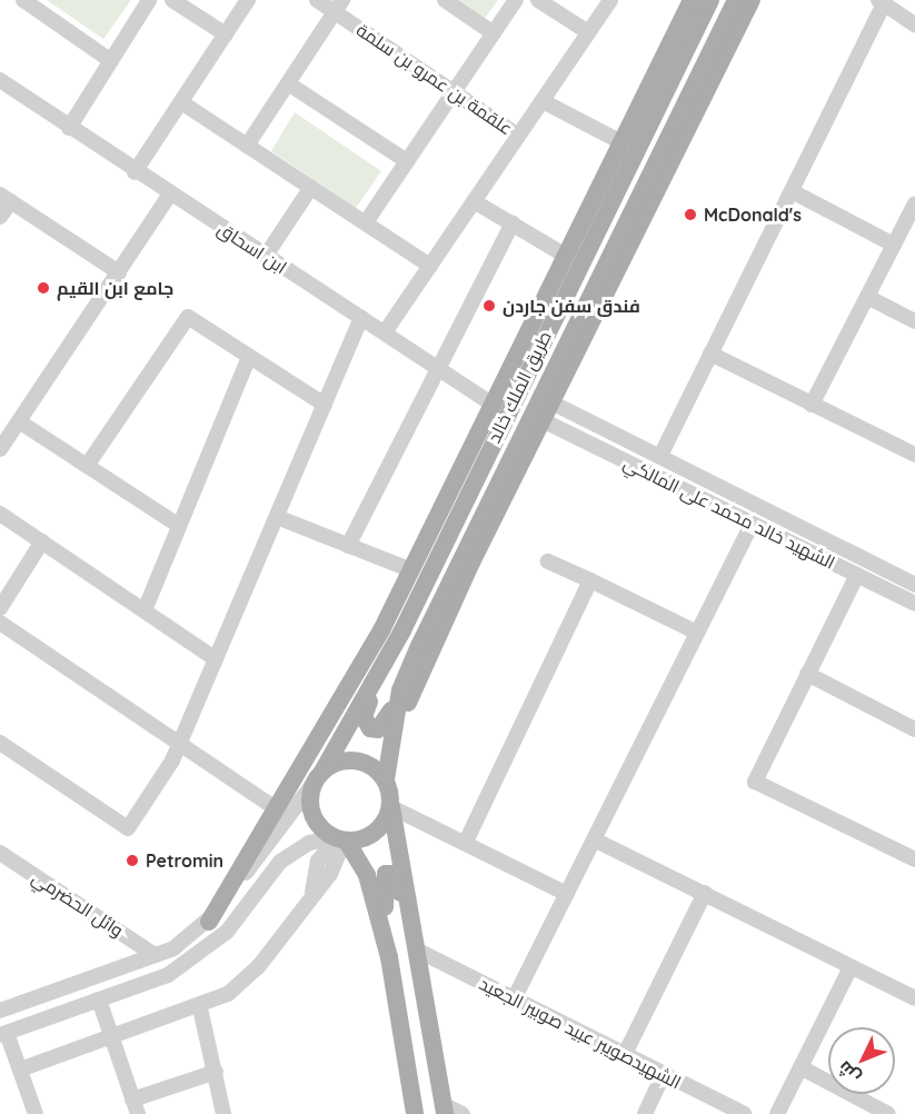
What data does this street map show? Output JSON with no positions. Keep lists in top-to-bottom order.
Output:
{
  "streets": {
    "main road": ["طريق الملك خالد"],
    "street": [
      "علقمة بن عمرو بن سلمة",
      "ابن اسحاق",
      "الشهيد خالد محمد على المالكي",
      "وائل الحضرمي",
      "الشهيدصويبر عبيد صوبير الجعيد"
    ]
  },
  "crossings": [
    ["ابن اسحاق", "طريق الملك خالد"]
  ],
  "places": [
    "McDonald's",
    "جامع ابن القيم",
    "فندق سفن جاردن",
    "Petromin"
  ],
  "north": "bottom left"
}
